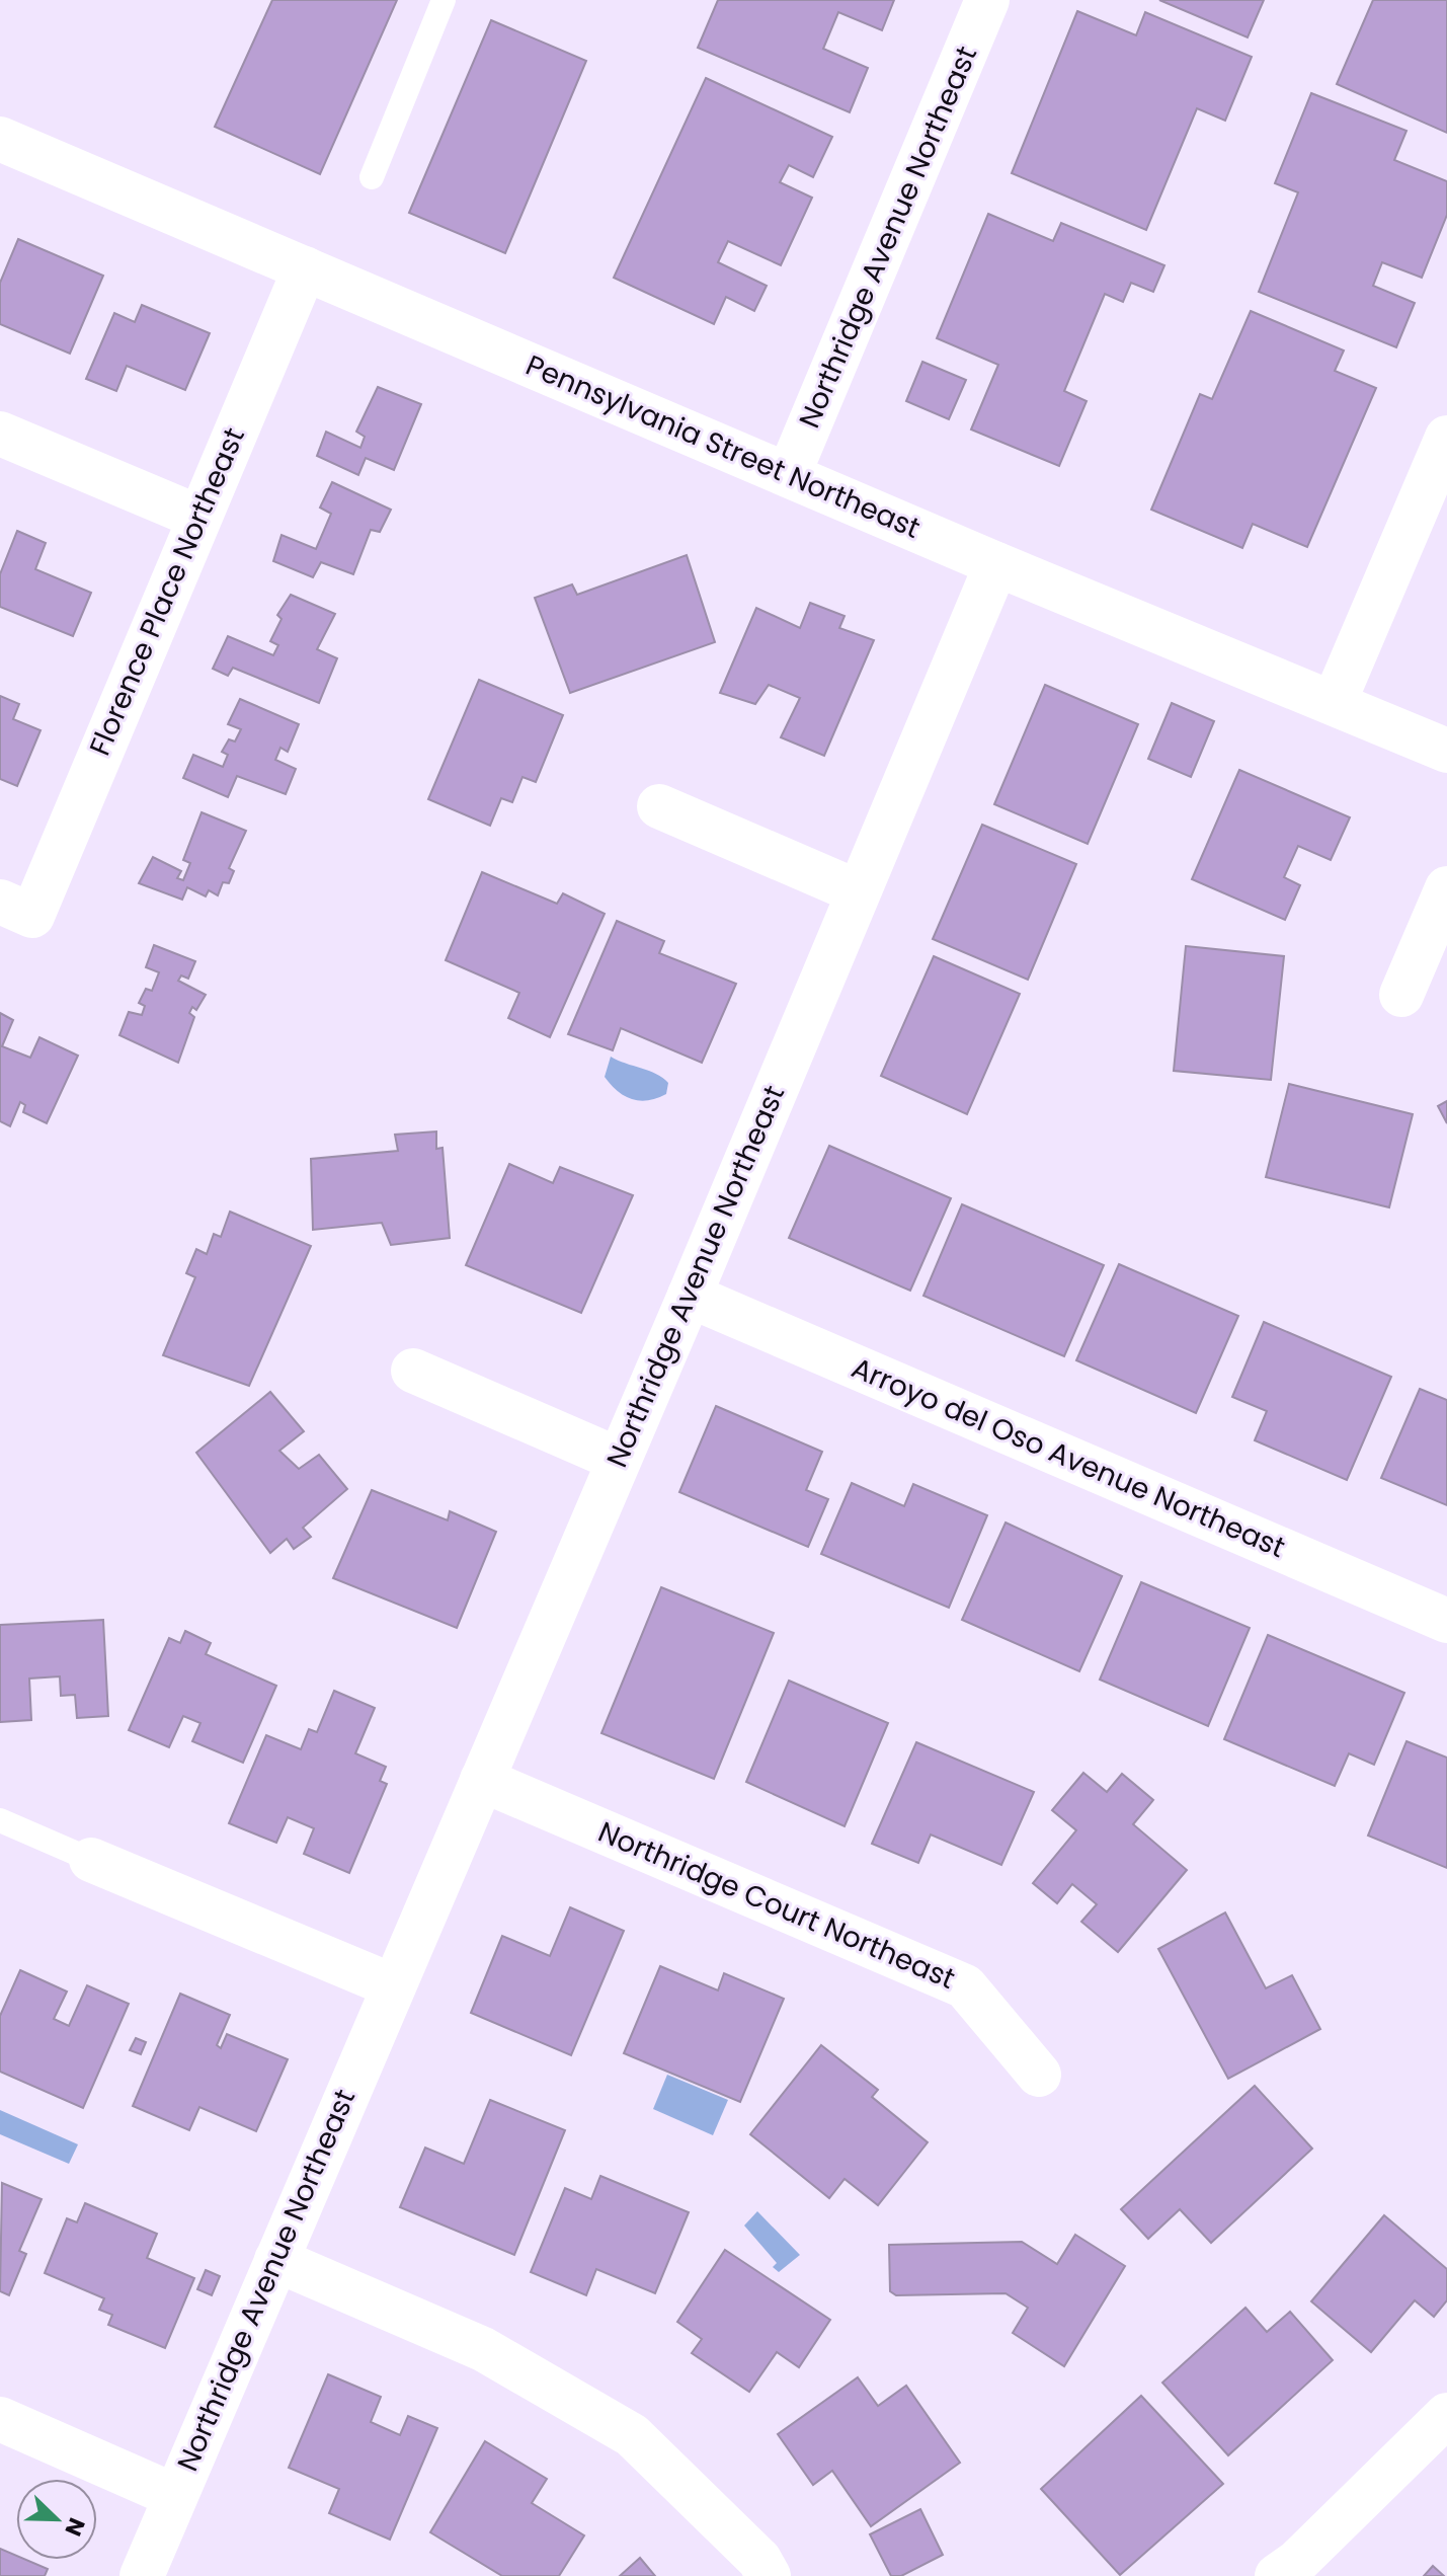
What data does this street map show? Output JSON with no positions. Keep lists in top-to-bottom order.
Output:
{
  "streets": {
    "street": [
      "Northridge Avenue Northeast",
      "Pennsylvania Street Northeast",
      "Florence Place Northeast",
      "Arroyo del Oso Avenue Northeast",
      "Northridge Court Northeast"
    ]
  },
  "crossings": [
    ["Northridge Avenue Northeast", "Pennsylvania Street Northeast"],
    ["Northridge Avenue Northeast", "Arroyo del Oso Avenue Northeast"],
    ["Northridge Avenue Northeast", "Northridge Court Northeast"],
    ["Pennsylvania Street Northeast", "Florence Place Northeast"]
  ],
  "north": "bottom right"
}
